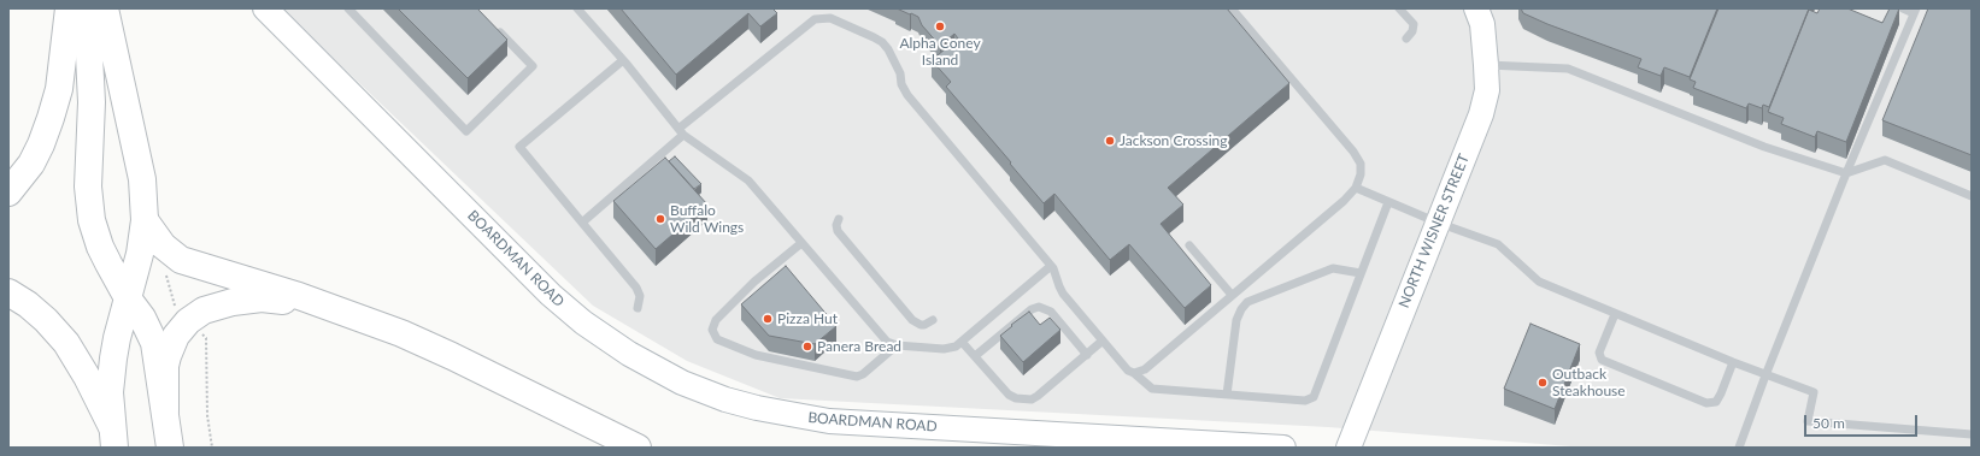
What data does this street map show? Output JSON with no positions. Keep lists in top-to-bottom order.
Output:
{
  "streets": {
    "main road": ["NORTH WISNER STREET", "BOARDMAN ROAD"]
  },
  "places": [
    "Alpha Coney Island",
    "Jackson Crossing",
    "Buffalo Wild Wings",
    "Pizza Hut",
    "Panera Bread",
    "Outback Steakhouse"
  ],
  "scale_bar": "50 m"
}
